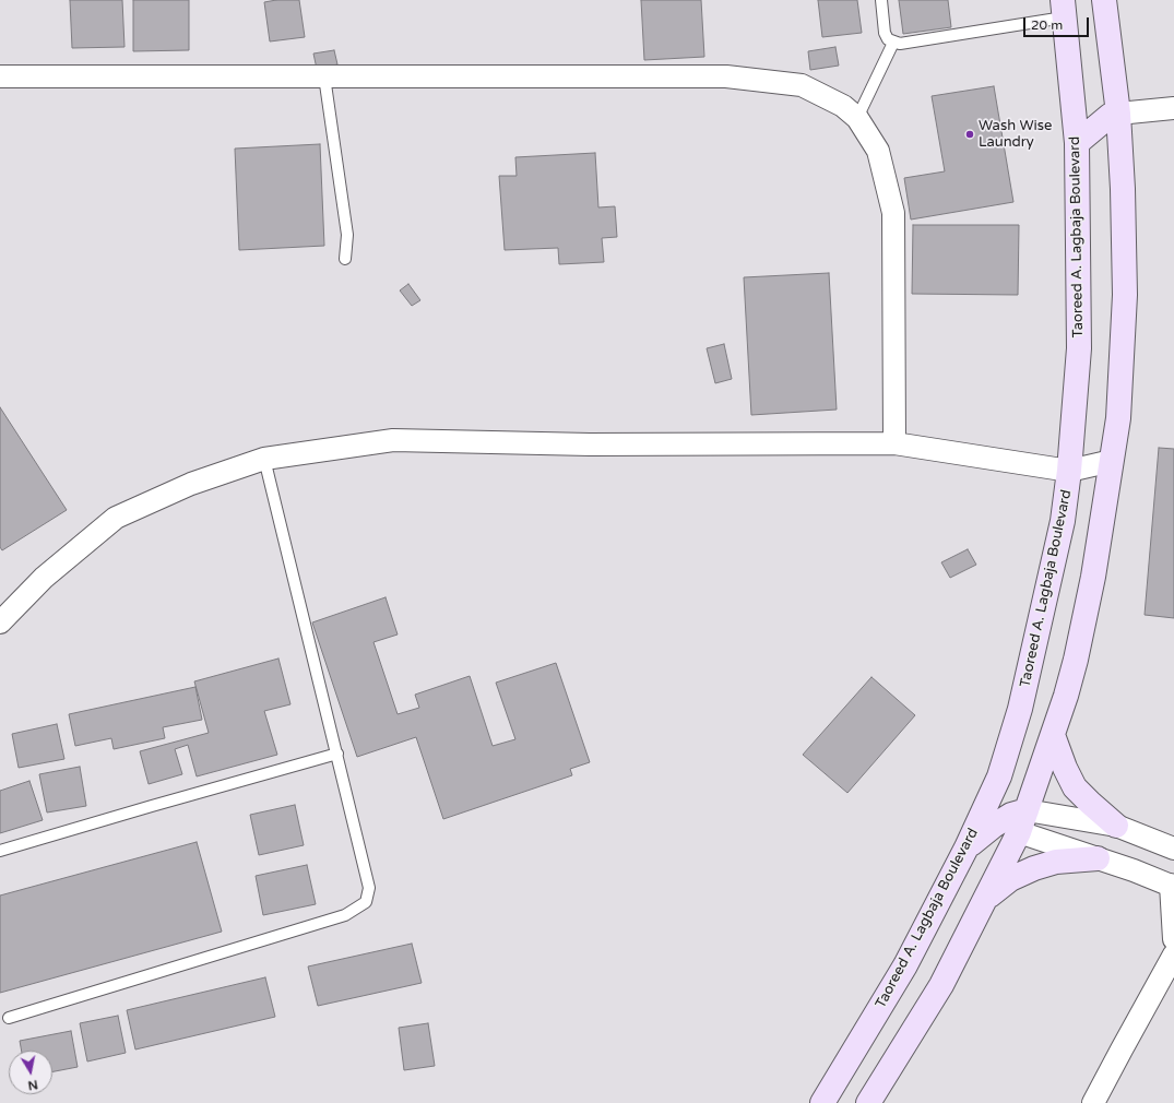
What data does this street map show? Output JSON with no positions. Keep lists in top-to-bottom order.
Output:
{
  "streets": {
    "street": ["Taoreed A. Lagbaja Boulevard"]
  },
  "places": ["Wash Wise Laundry"],
  "scale_bar": "20 m",
  "north": "bottom"
}
